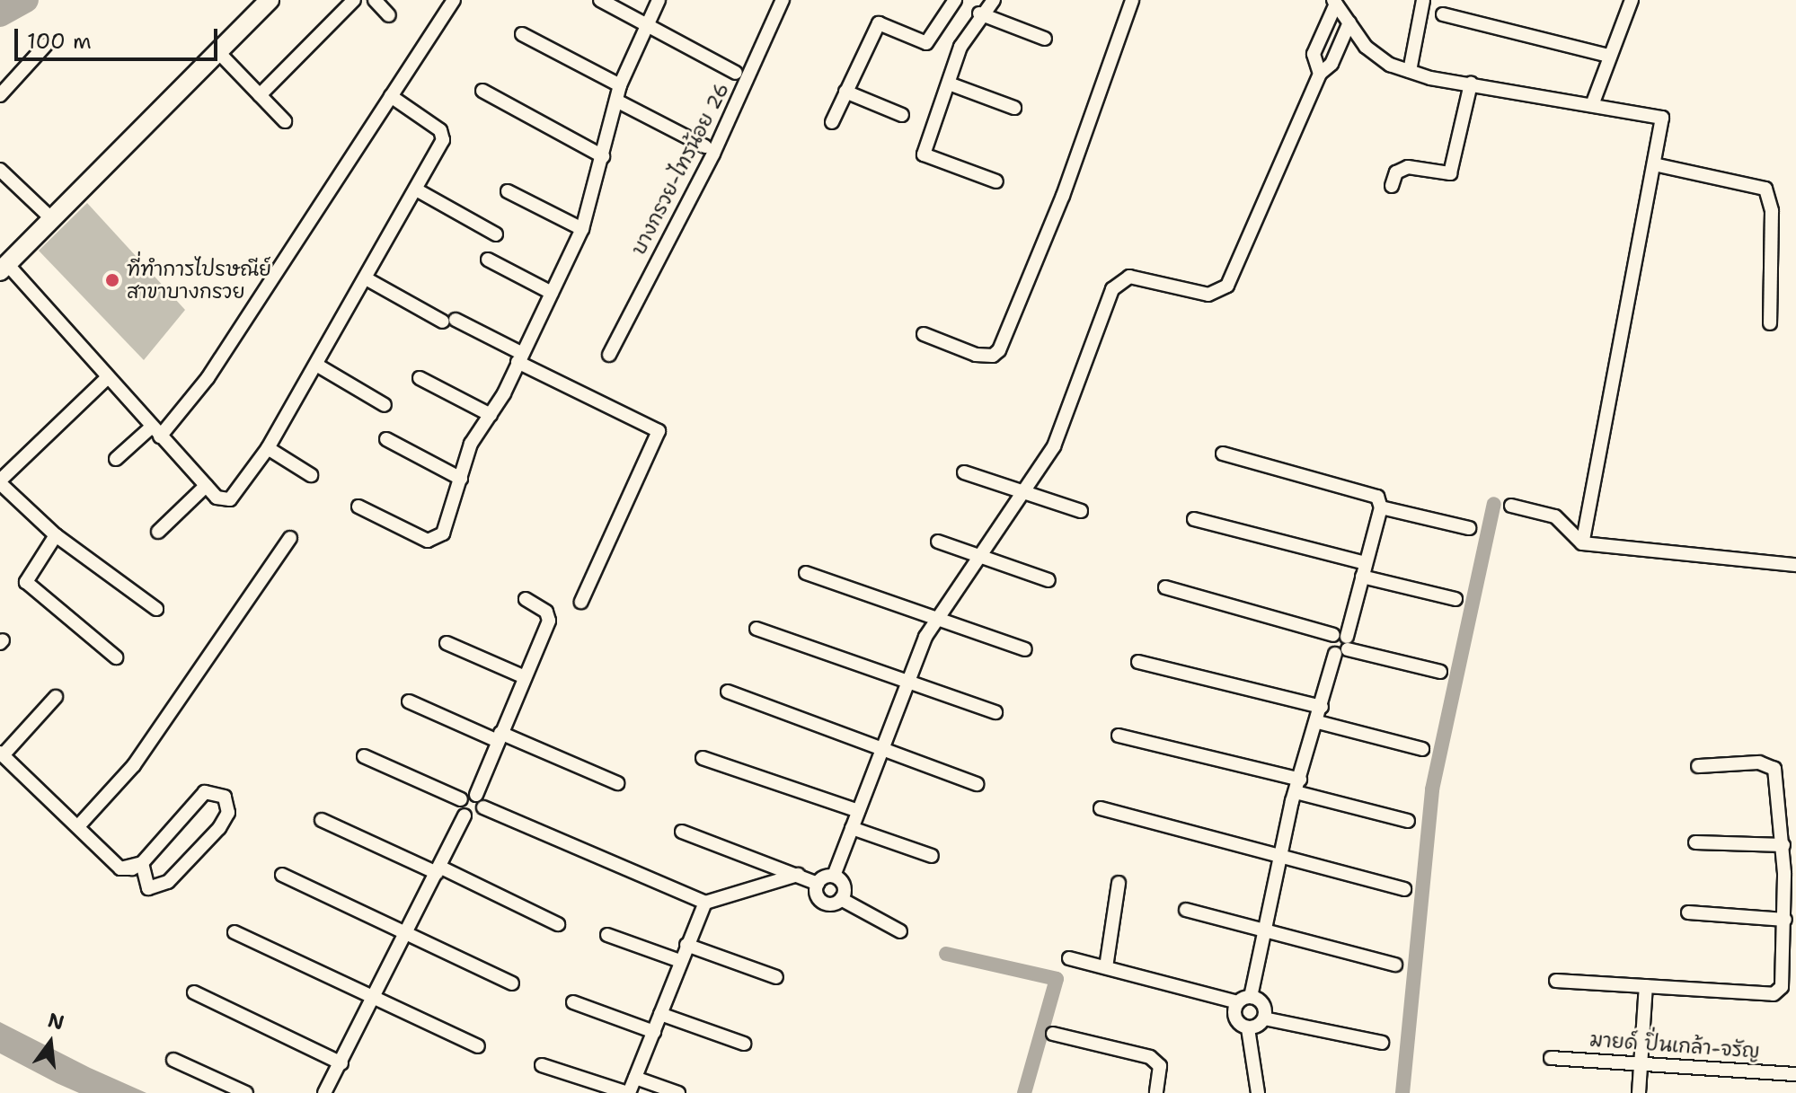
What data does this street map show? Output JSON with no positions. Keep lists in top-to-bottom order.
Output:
{
  "streets": {
    "street": ["บางกรวย-ไทรน้อย 26", "มายด์ ปิ่นเกล้า-จรัญ"]
  },
  "places": ["ที่ทำการไปรษณีย์ สาขาบางกรวย"],
  "scale_bar": "100 m",
  "north": "top"
}
